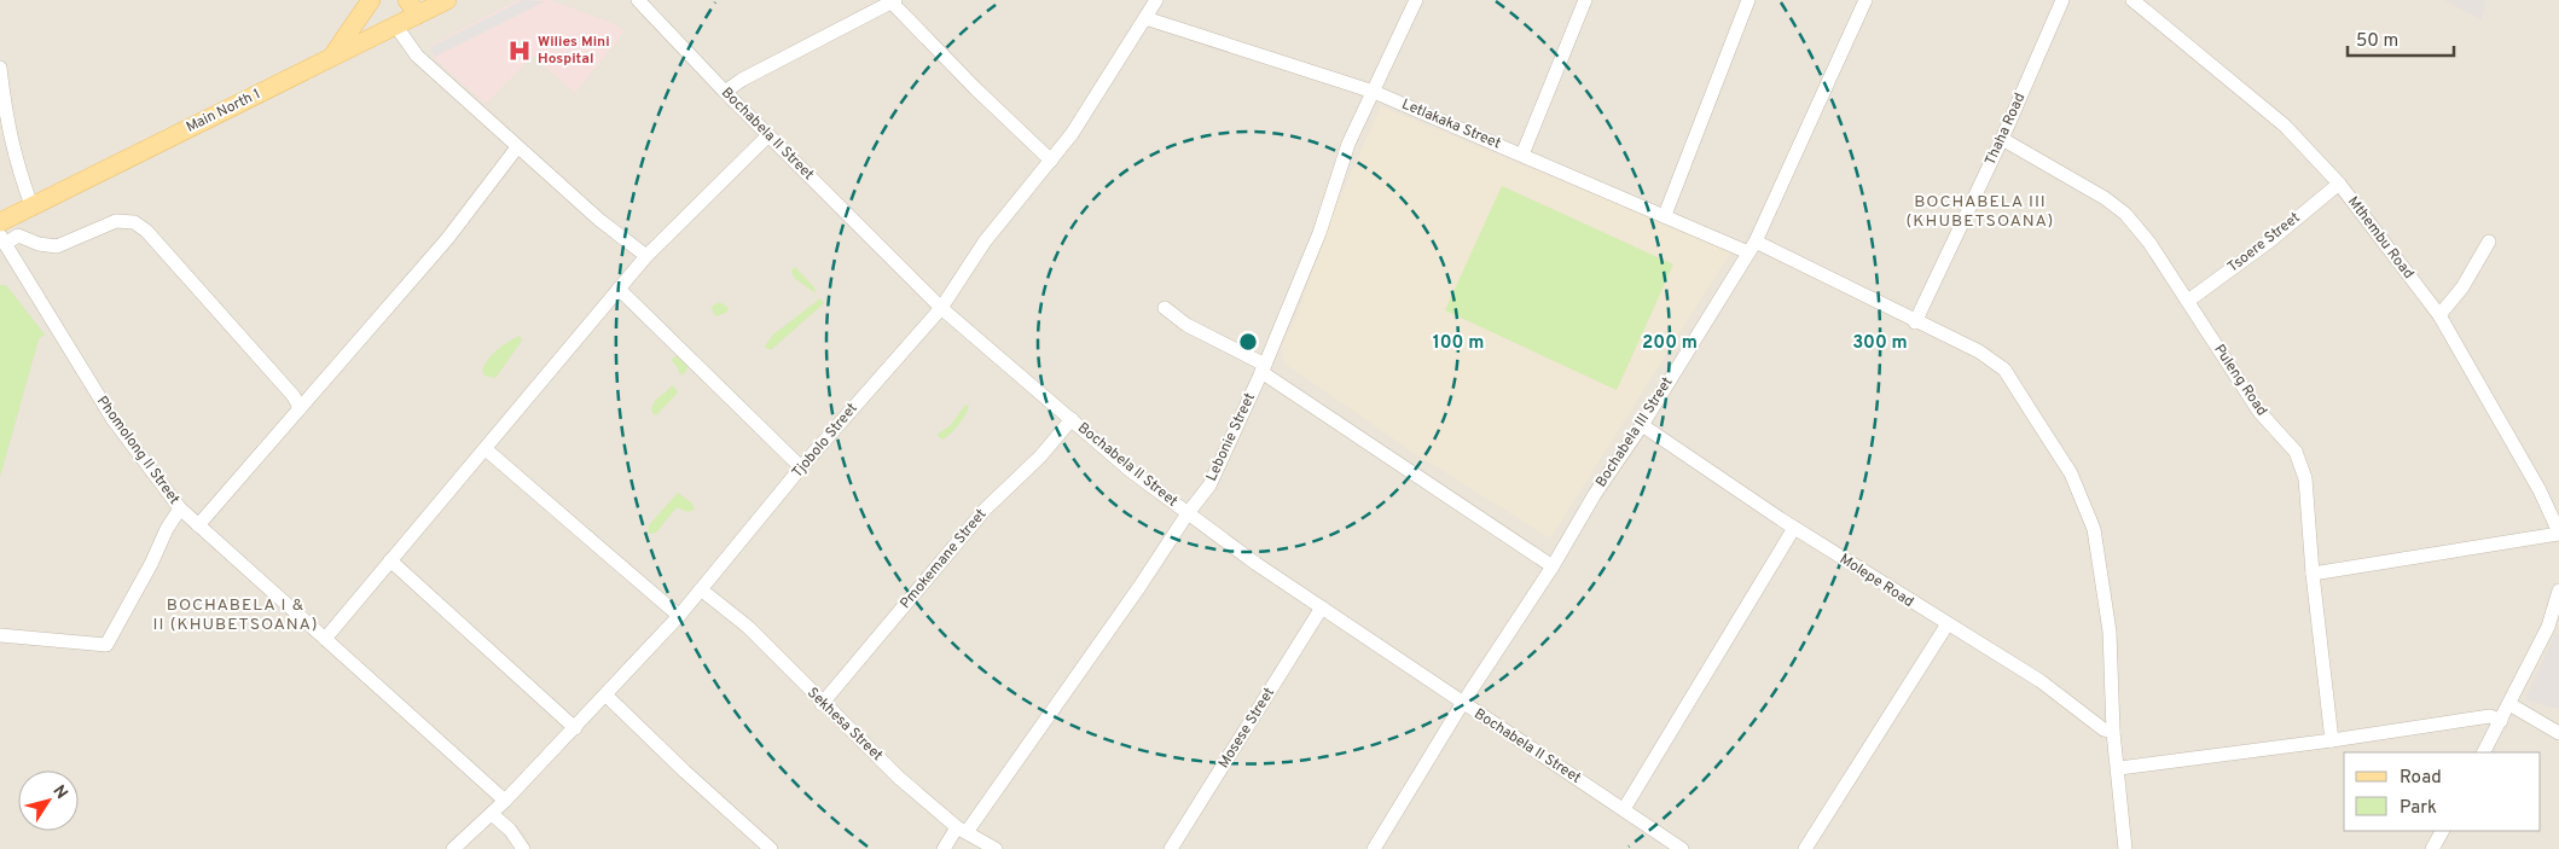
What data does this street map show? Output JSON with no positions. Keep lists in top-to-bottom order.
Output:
{
  "streets": {
    "main road": ["Main North 1"],
    "street": [
      "Letlakaka Street",
      "Thaha Road",
      "Bochabela II Street",
      "Mthembu Road",
      "Tsoere Street",
      "Puleng Road",
      "Bochabela III Street",
      "Lebonie Street",
      "Tjobolo Street",
      "Phomolong II Street",
      "Pmokemane Street",
      "Molepe Road",
      "Sekhesa Street",
      "Mosese Street"
    ]
  },
  "crossings": [
    ["Letlakaka Street", "Thaha Road"],
    ["Letlakaka Street", "Bochabela III Street"],
    ["Letlakaka Street", "Lebonie Street"],
    ["Letlakaka Street", "Tjobolo Street"],
    ["Letlakaka Street", "Molepe Road"],
    ["Thaha Road", "Puleng Road"],
    ["Bochabela II Street", "Bochabela III Street"],
    ["Bochabela II Street", "Lebonie Street"],
    ["Bochabela II Street", "Tjobolo Street"],
    ["Bochabela II Street", "Pmokemane Street"],
    ["Bochabela II Street", "Mosese Street"],
    ["Mthembu Road", "Tsoere Street"],
    ["Tsoere Street", "Puleng Road"],
    ["Bochabela III Street", "Molepe Road"],
    ["Lebonie Street", "Sekhesa Street"],
    ["Tjobolo Street", "Phomolong II Street"],
    ["Tjobolo Street", "Sekhesa Street"],
    ["Pmokemane Street", "Sekhesa Street"]
  ],
  "districts": ["BOCHABELA III (KHUBETSOANA)", "BOCHABELA I & II (KHUBETSOANA)"],
  "places": {
    "hospital": ["Wilies Mini Hospital"]
  },
  "legend": ["Road", "Park"],
  "scale_bar": "50 m",
  "north": "top right",
  "rings": ["100 m", "200 m", "300 m"]
}
